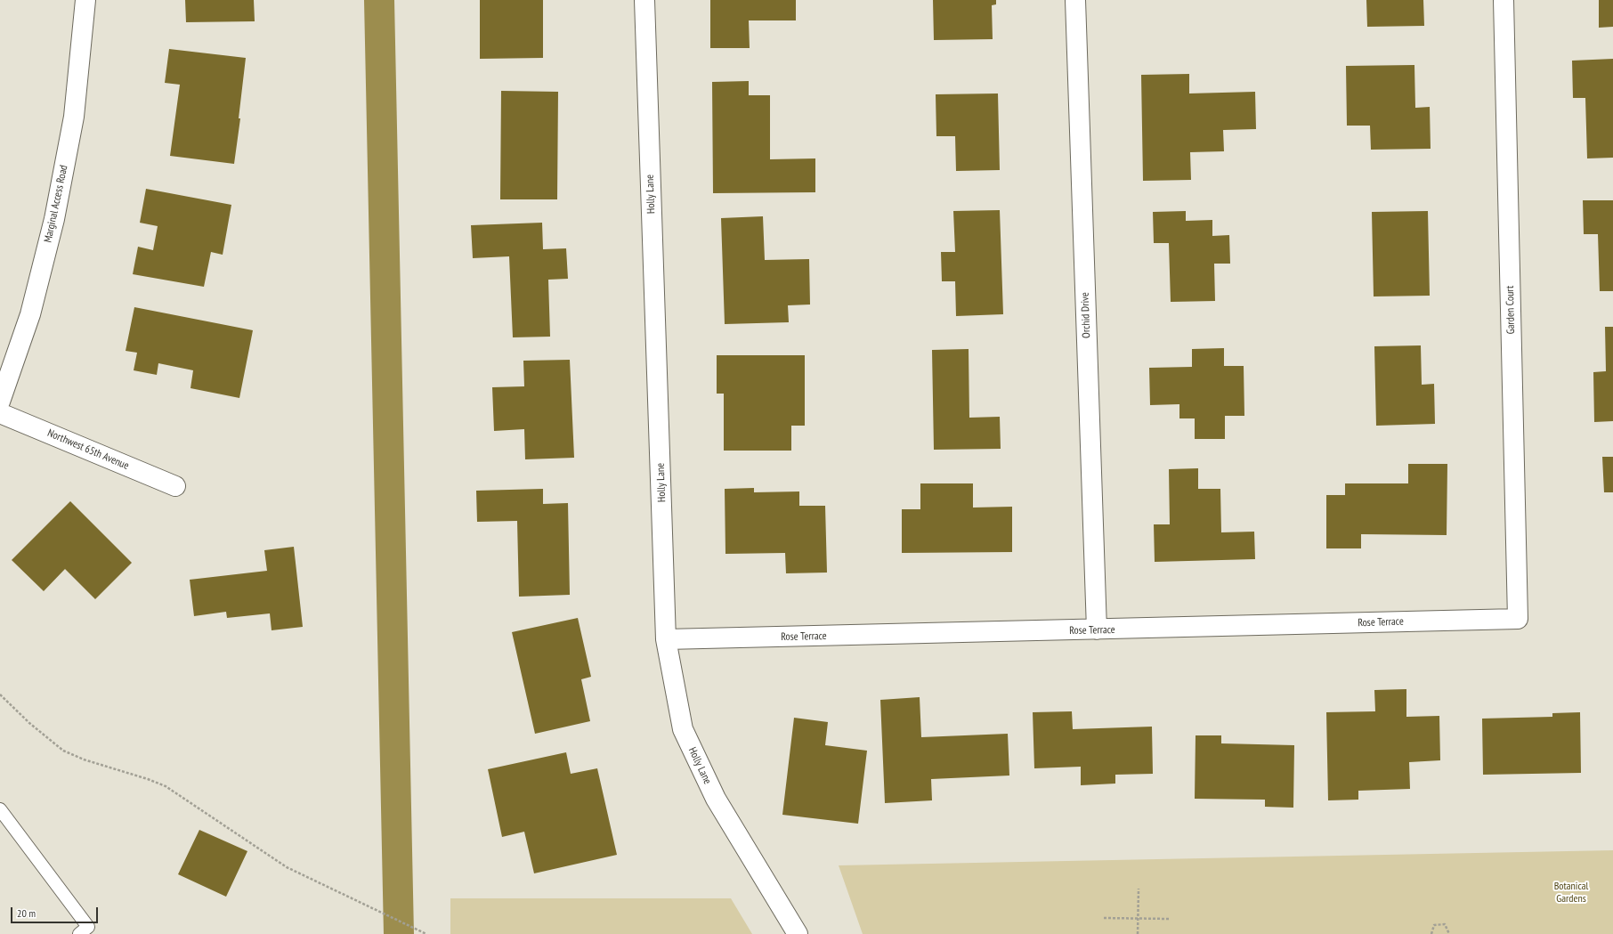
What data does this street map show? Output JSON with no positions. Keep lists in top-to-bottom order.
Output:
{
  "streets": {
    "street": [
      "Holly Lane",
      "Marginal Access Road",
      "Garden Court",
      "Orchid Drive",
      "Northwest 65th Avenue",
      "Rose Terrace"
    ]
  },
  "crossings": [
    ["Holly Lane", "Rose Terrace"],
    ["Garden Court", "Rose Terrace"],
    ["Orchid Drive", "Rose Terrace"]
  ],
  "parks": ["Botanical Gardens"],
  "scale_bar": "20 m"
}
